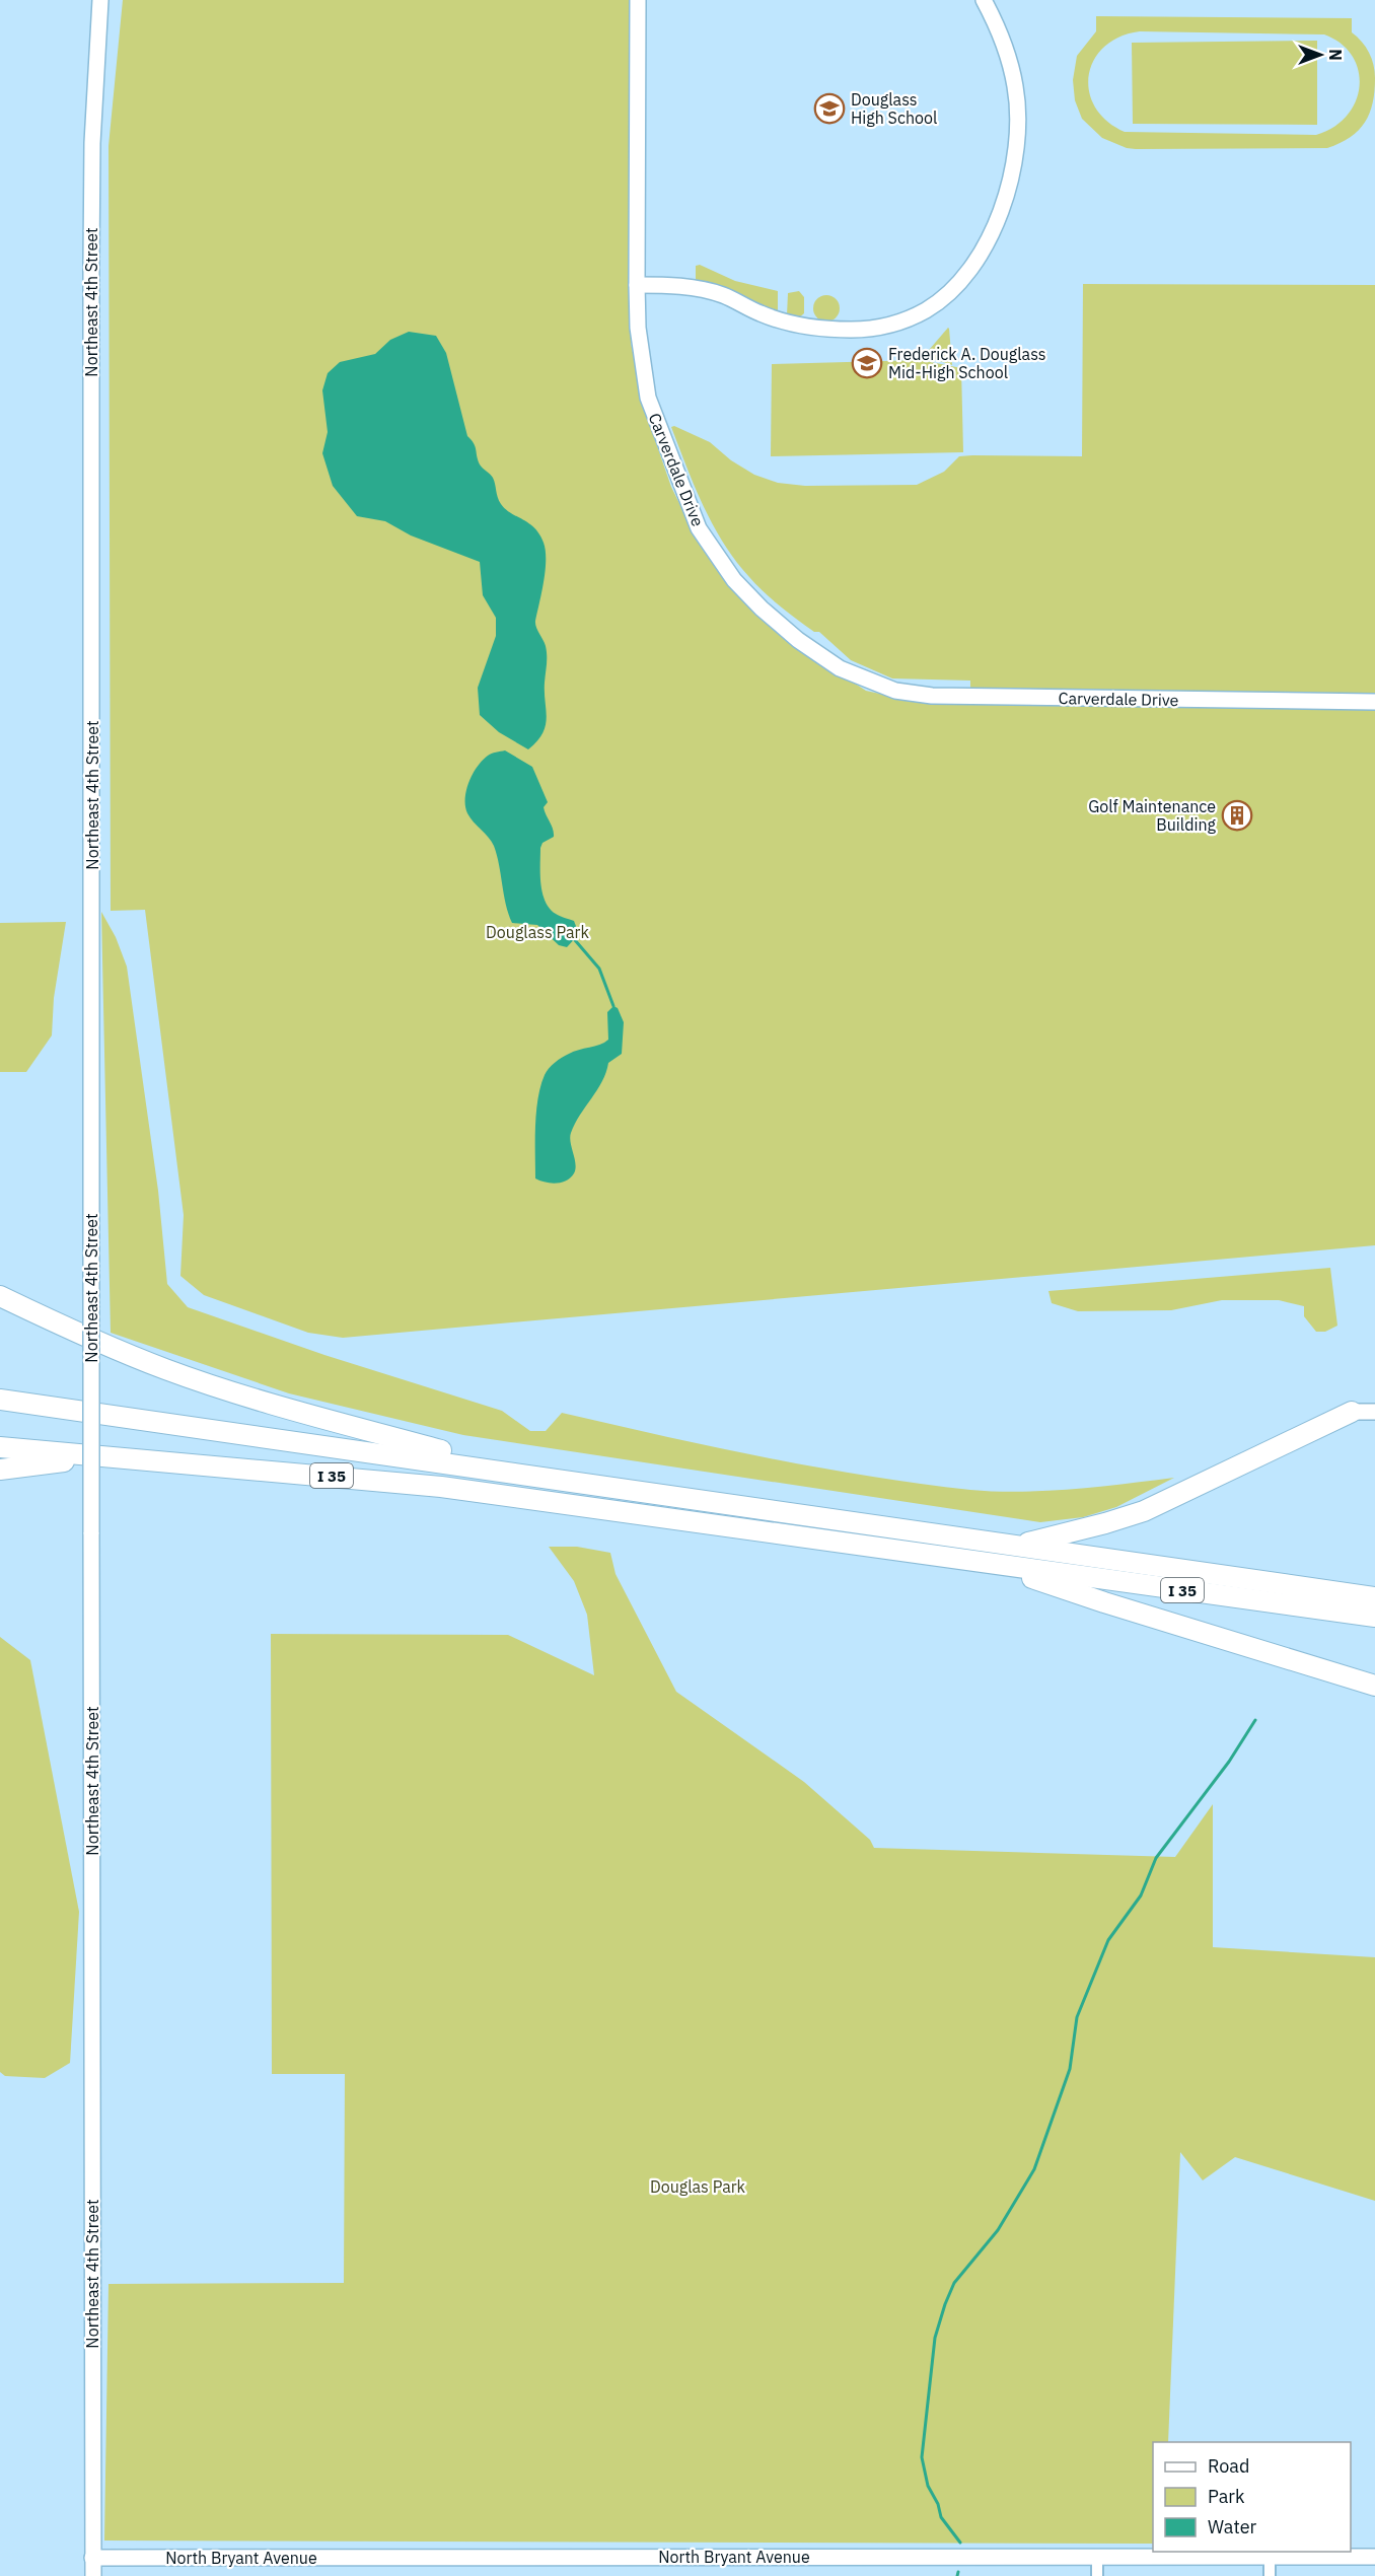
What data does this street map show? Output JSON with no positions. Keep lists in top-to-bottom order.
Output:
{
  "streets": {
    "highway": ["I 35"],
    "street": ["Northeast 4th Street", "Carverdale Drive", "North Bryant Avenue"]
  },
  "crossings": [
    ["Northeast 4th Street", "North Bryant Avenue"]
  ],
  "parks": ["Douglass Park", "Douglas Park"],
  "places": {
    "school or university": ["Douglass High School", "Frederick A. Douglass Mid-High School"],
    "building": ["Golf Maintenance Building"]
  },
  "legend": ["Road", "Park", "Water"],
  "north": "right"
}
